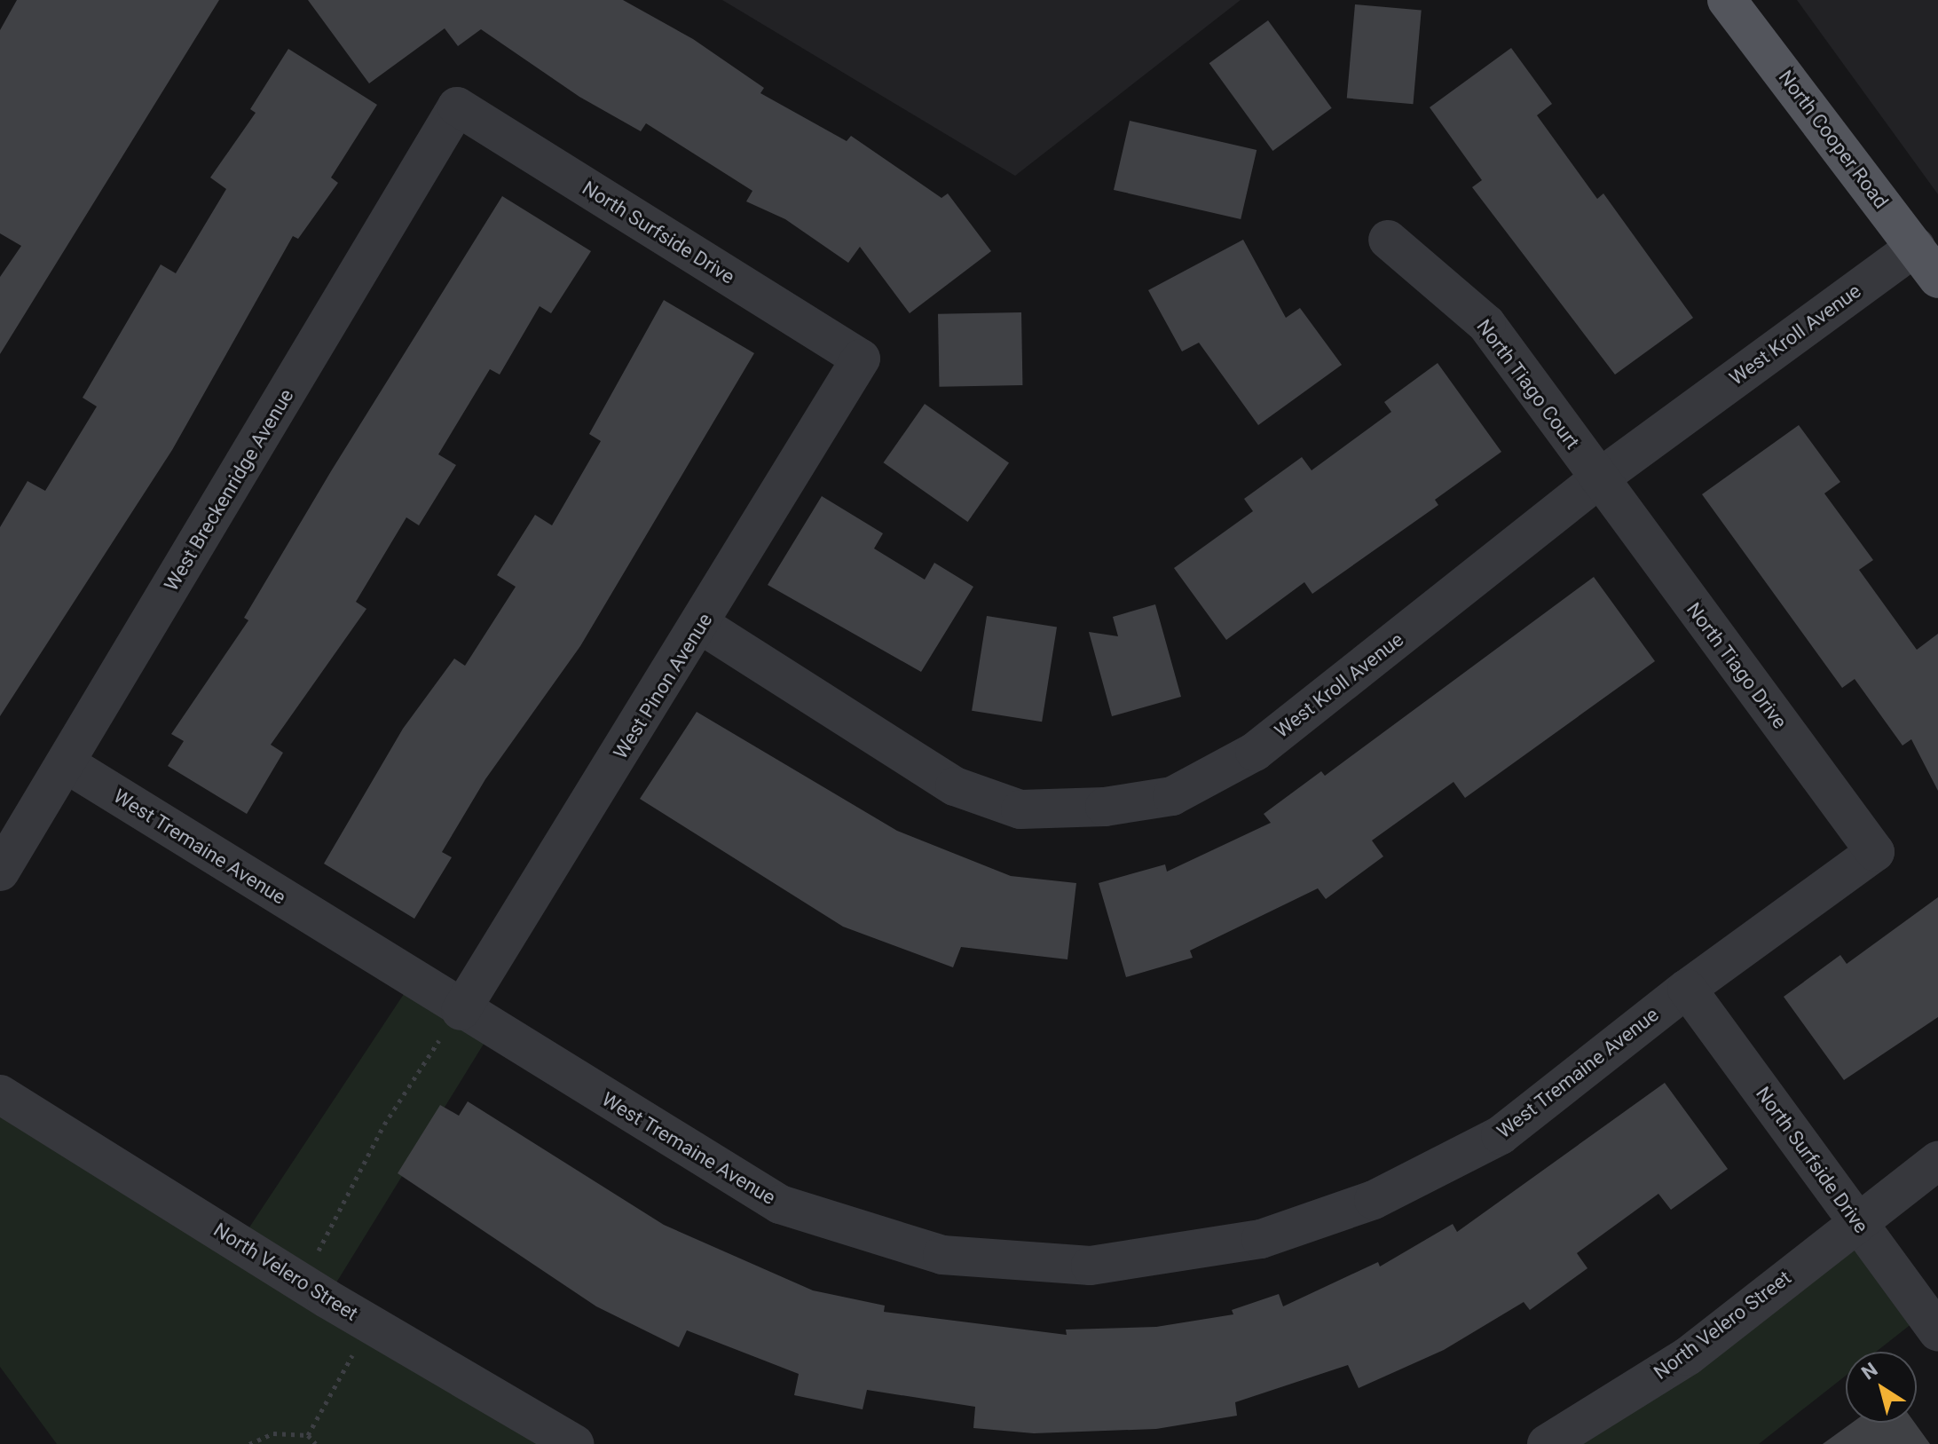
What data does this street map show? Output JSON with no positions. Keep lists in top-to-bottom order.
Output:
{
  "streets": {
    "main road": ["North Cooper Road"],
    "street": [
      "North Surfside Drive",
      "West Kroll Avenue",
      "North Tiago Court",
      "West Breckenridge Avenue",
      "North Tiago Drive",
      "West Pinon Avenue",
      "West Tremaine Avenue",
      "North Velero Street"
    ]
  },
  "crossings": [
    ["North Cooper Road", "West Kroll Avenue"],
    ["North Surfside Drive", "West Breckenridge Avenue"],
    ["North Surfside Drive", "West Pinon Avenue"],
    ["North Surfside Drive", "West Tremaine Avenue"],
    ["North Surfside Drive", "North Velero Street"],
    ["West Kroll Avenue", "North Tiago Court"],
    ["West Kroll Avenue", "North Tiago Drive"],
    ["West Kroll Avenue", "West Pinon Avenue"],
    ["North Tiago Court", "North Tiago Drive"],
    ["West Breckenridge Avenue", "West Tremaine Avenue"],
    ["North Tiago Drive", "West Tremaine Avenue"],
    ["West Pinon Avenue", "West Tremaine Avenue"]
  ],
  "north": "top left"
}
